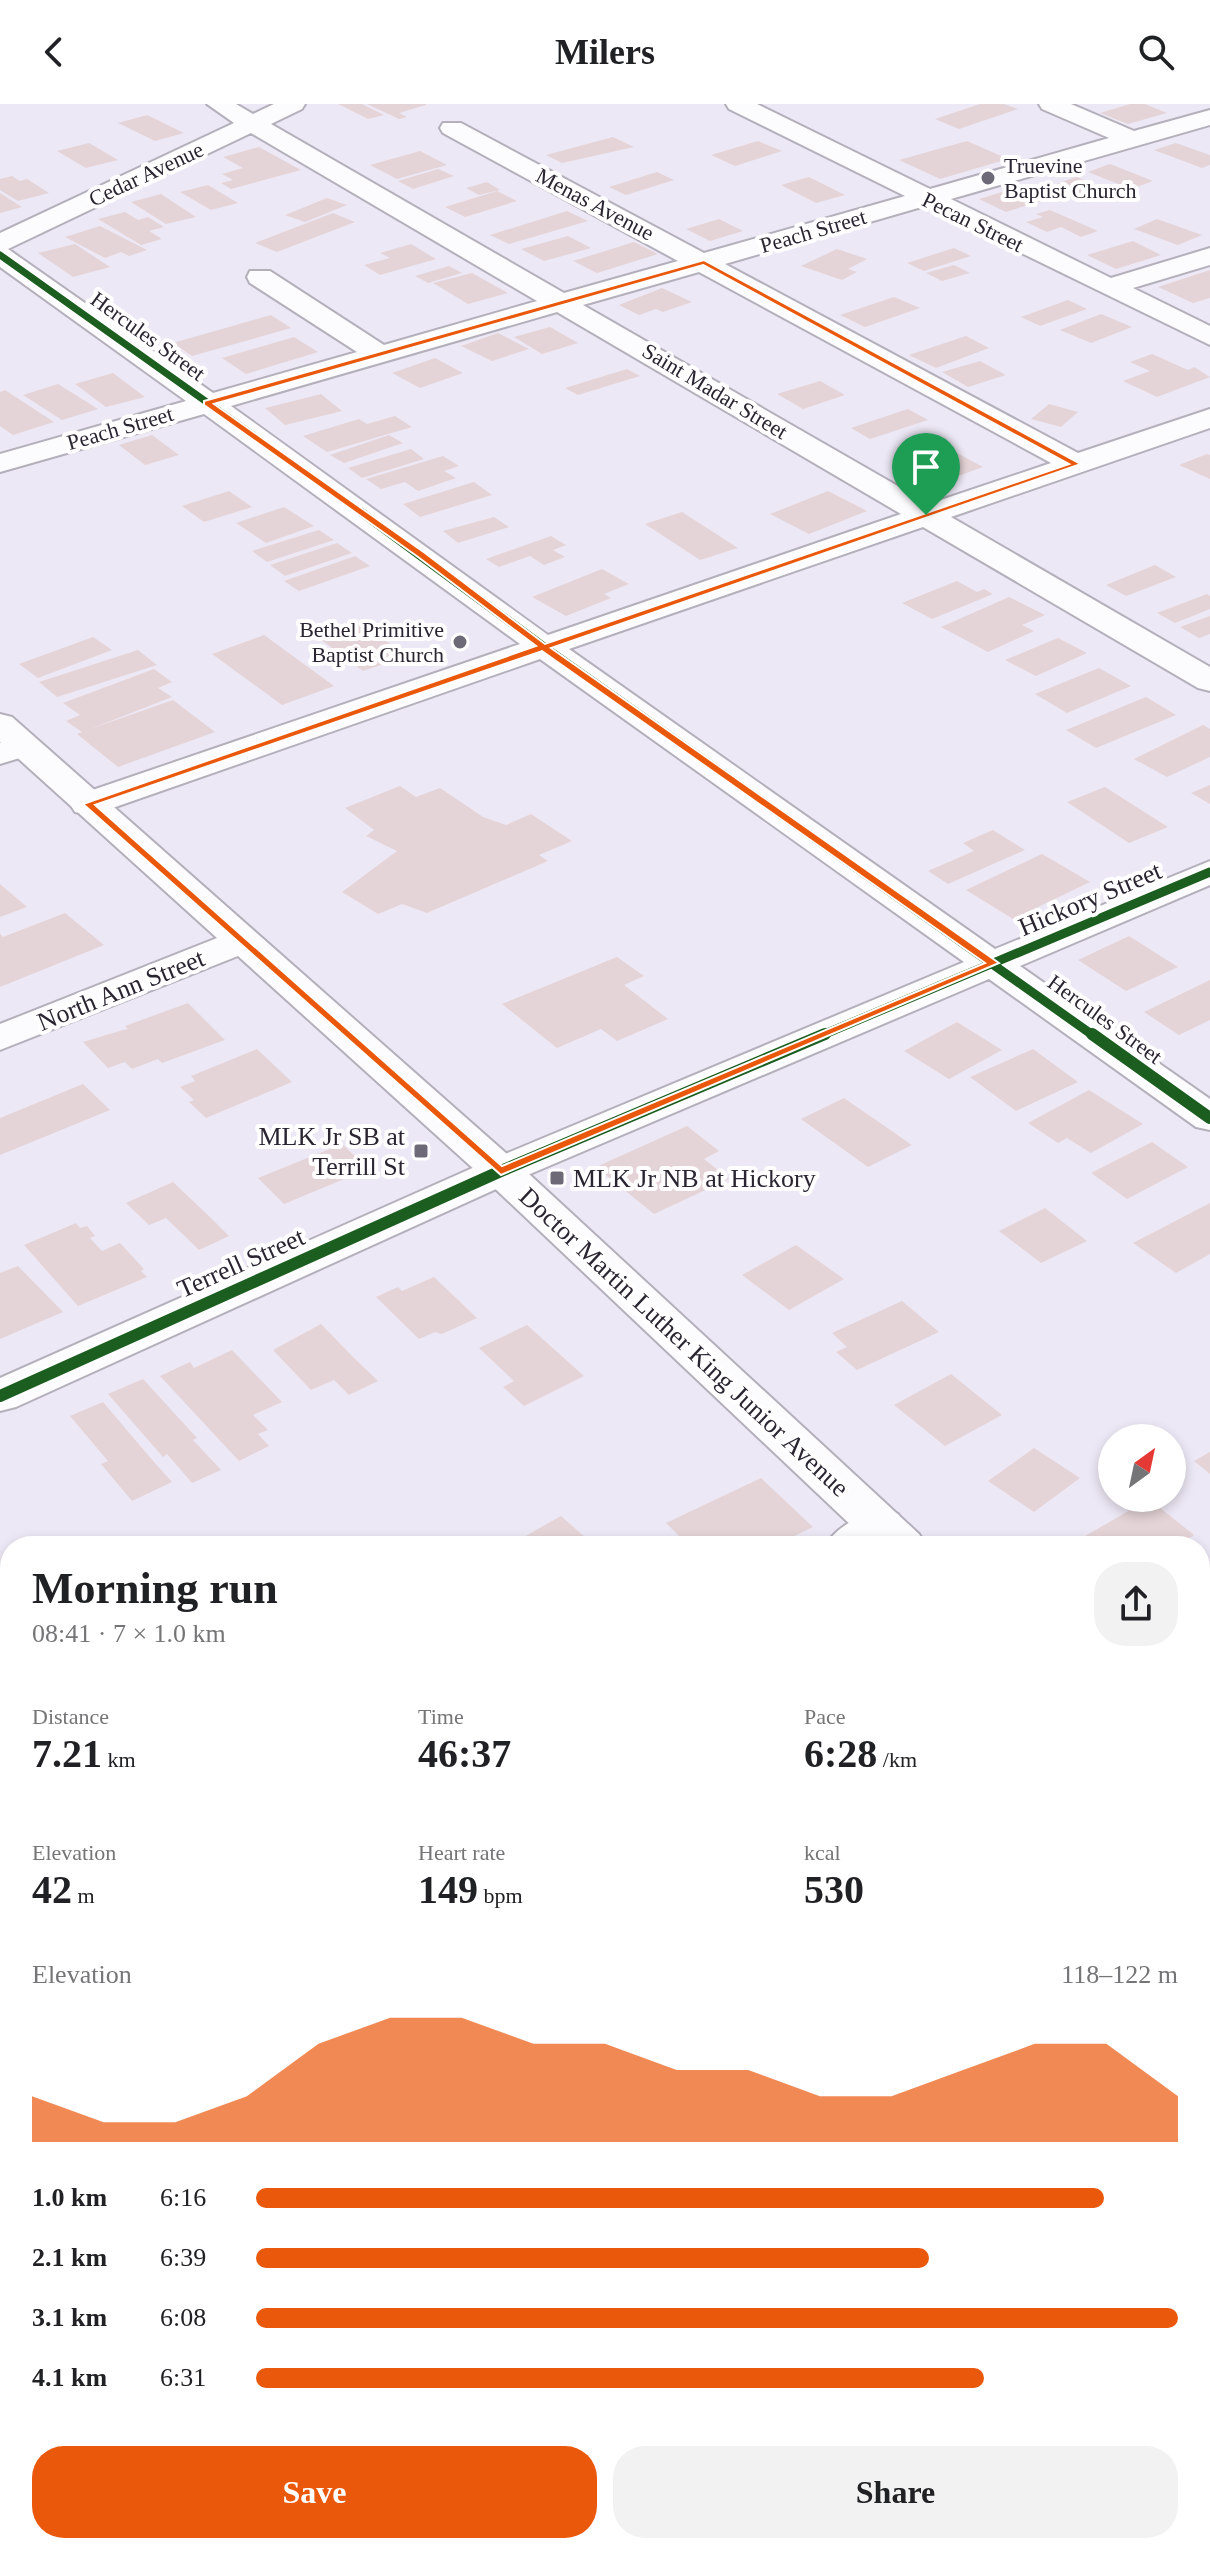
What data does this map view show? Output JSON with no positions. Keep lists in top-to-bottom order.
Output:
{
  "streets": {
    "street": [
      "Cedar Avenue",
      "Menas Avenue",
      "Pecan Street",
      "Peach Street",
      "Hercules Street",
      "Saint Madar Street",
      "Hickory Street",
      "North Ann Street",
      "Terrell Street",
      "Doctor Martin Luther King Junior Avenue"
    ]
  },
  "crossings": [
    ["Cedar Avenue", "Saint Madar Street"],
    ["Menas Avenue", "Peach Street"],
    ["Pecan Street", "Peach Street"],
    ["Peach Street", "Hercules Street"],
    ["Peach Street", "Saint Madar Street"],
    ["Hercules Street", "Hickory Street"],
    ["Hickory Street", "Terrell Street"],
    ["Hickory Street", "Doctor Martin Luther King Junior Avenue"],
    ["North Ann Street", "Doctor Martin Luther King Junior Avenue"],
    ["Terrell Street", "Doctor Martin Luther King Junior Avenue"]
  ],
  "places": {
    "other": ["Truevine Baptist Church", "Bethel Primitive Baptist Church"],
    "transit": ["MLK Jr SB at Terrill St", "MLK Jr NB at Hickory"]
  },
  "north": "top right",
  "page": {
    "header": "Milers",
    "heading": ["Morning run", "08:41 · 7 × 1.0 km"],
    "stats": [
      ["Distance", "7.21 km"],
      ["Time", "46:37"],
      ["Pace", "6:28 /km"],
      ["Elevation", "42 m"],
      ["Heart rate", "149 bpm"],
      ["kcal", "530"]
    ],
    "chart": ["Elevation", "118–122 m"],
    "list": [
      {
        "name": "1.0 km",
        "note": "6:16"
      },
      {
        "name": "2.1 km",
        "note": "6:39"
      },
      {
        "name": "3.1 km",
        "note": "6:08"
      },
      {
        "name": "4.1 km",
        "note": "6:31"
      }
    ],
    "buttons": ["Save", "Share"]
  }
}
